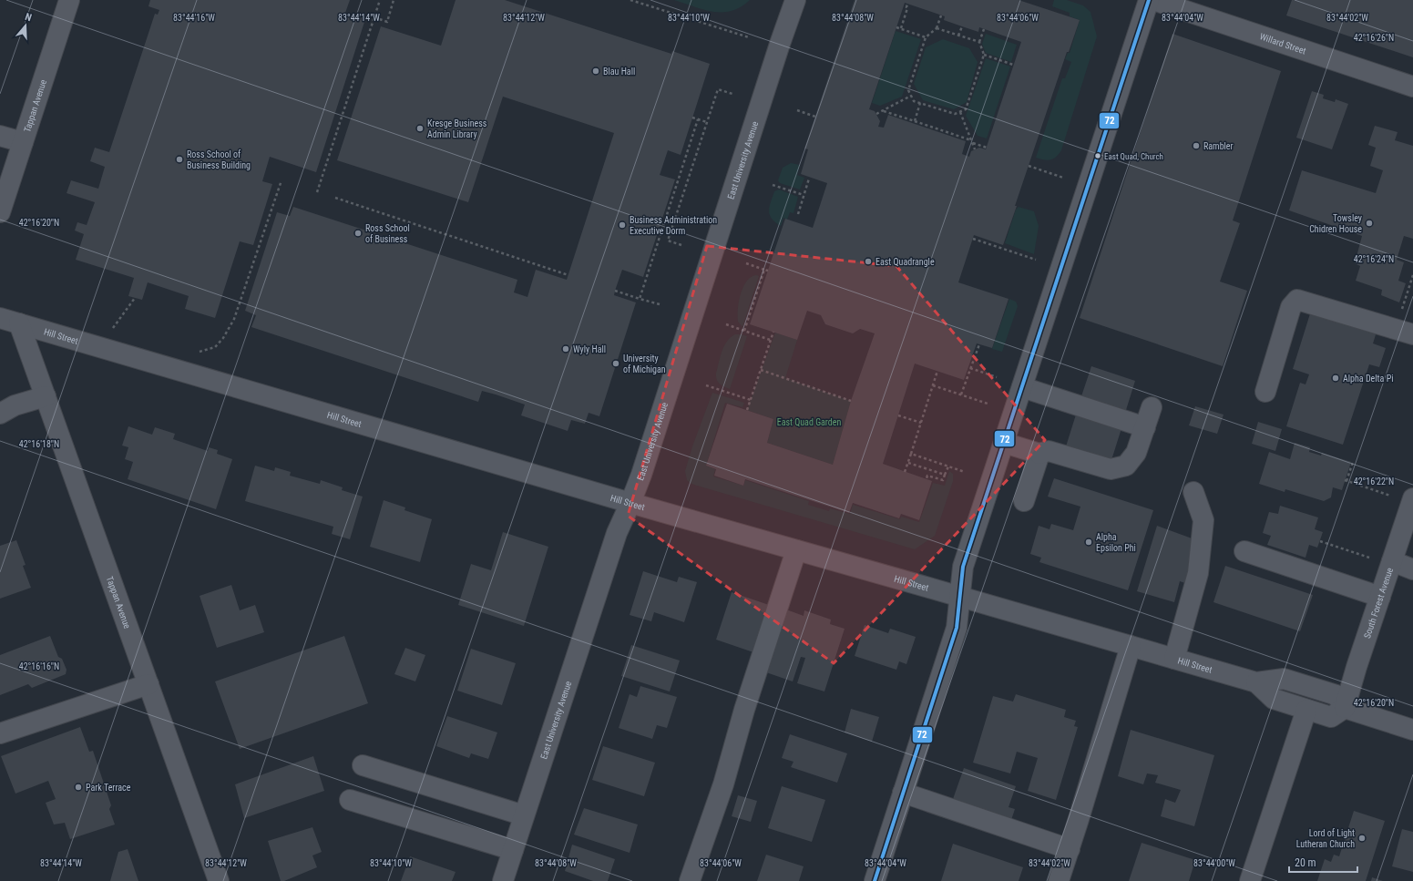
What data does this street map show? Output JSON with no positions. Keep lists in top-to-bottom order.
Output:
{
  "streets": {
    "street": [
      "Willard Street",
      "Tappan Avenue",
      "East University Avenue",
      "Hill Street",
      "South Forest Avenue"
    ]
  },
  "crossings": [
    ["Tappan Avenue", "Hill Street"],
    ["East University Avenue", "Hill Street"],
    ["Hill Street", "South Forest Avenue"]
  ],
  "parks": ["East Quad Garden"],
  "places": [
    "Blau Hall",
    "Kresge Business Admin Library",
    "Rambler",
    "East Quad, Church",
    "Ross School of Business Building",
    "Towsley Chidren House",
    "Business Administration Executive Dorm",
    "Ross School of Business",
    "East Quadrangle",
    "Wyly Hall",
    "University of Michigan",
    "Alpha Delta Pi",
    "Alpha Epsilon Phi",
    "Park Terrace",
    "Lord of Light Lutheran Church"
  ],
  "lines": ["transit line 72"],
  "scale_bar": "20 m",
  "north": "top",
  "coordinates": [
    "83°44'16\"W",
    "83°44'14\"W",
    "83°44'12\"W",
    "83°44'10\"W",
    "83°44'08\"W",
    "83°44'06\"W",
    "83°44'04\"W",
    "83°44'02\"W",
    "42°16'26\"N",
    "42°16'20\"N",
    "42°16'24\"N",
    "42°16'18\"N",
    "42°16'22\"N",
    "42°16'16\"N",
    "83°44'00\"W"
  ]
}
